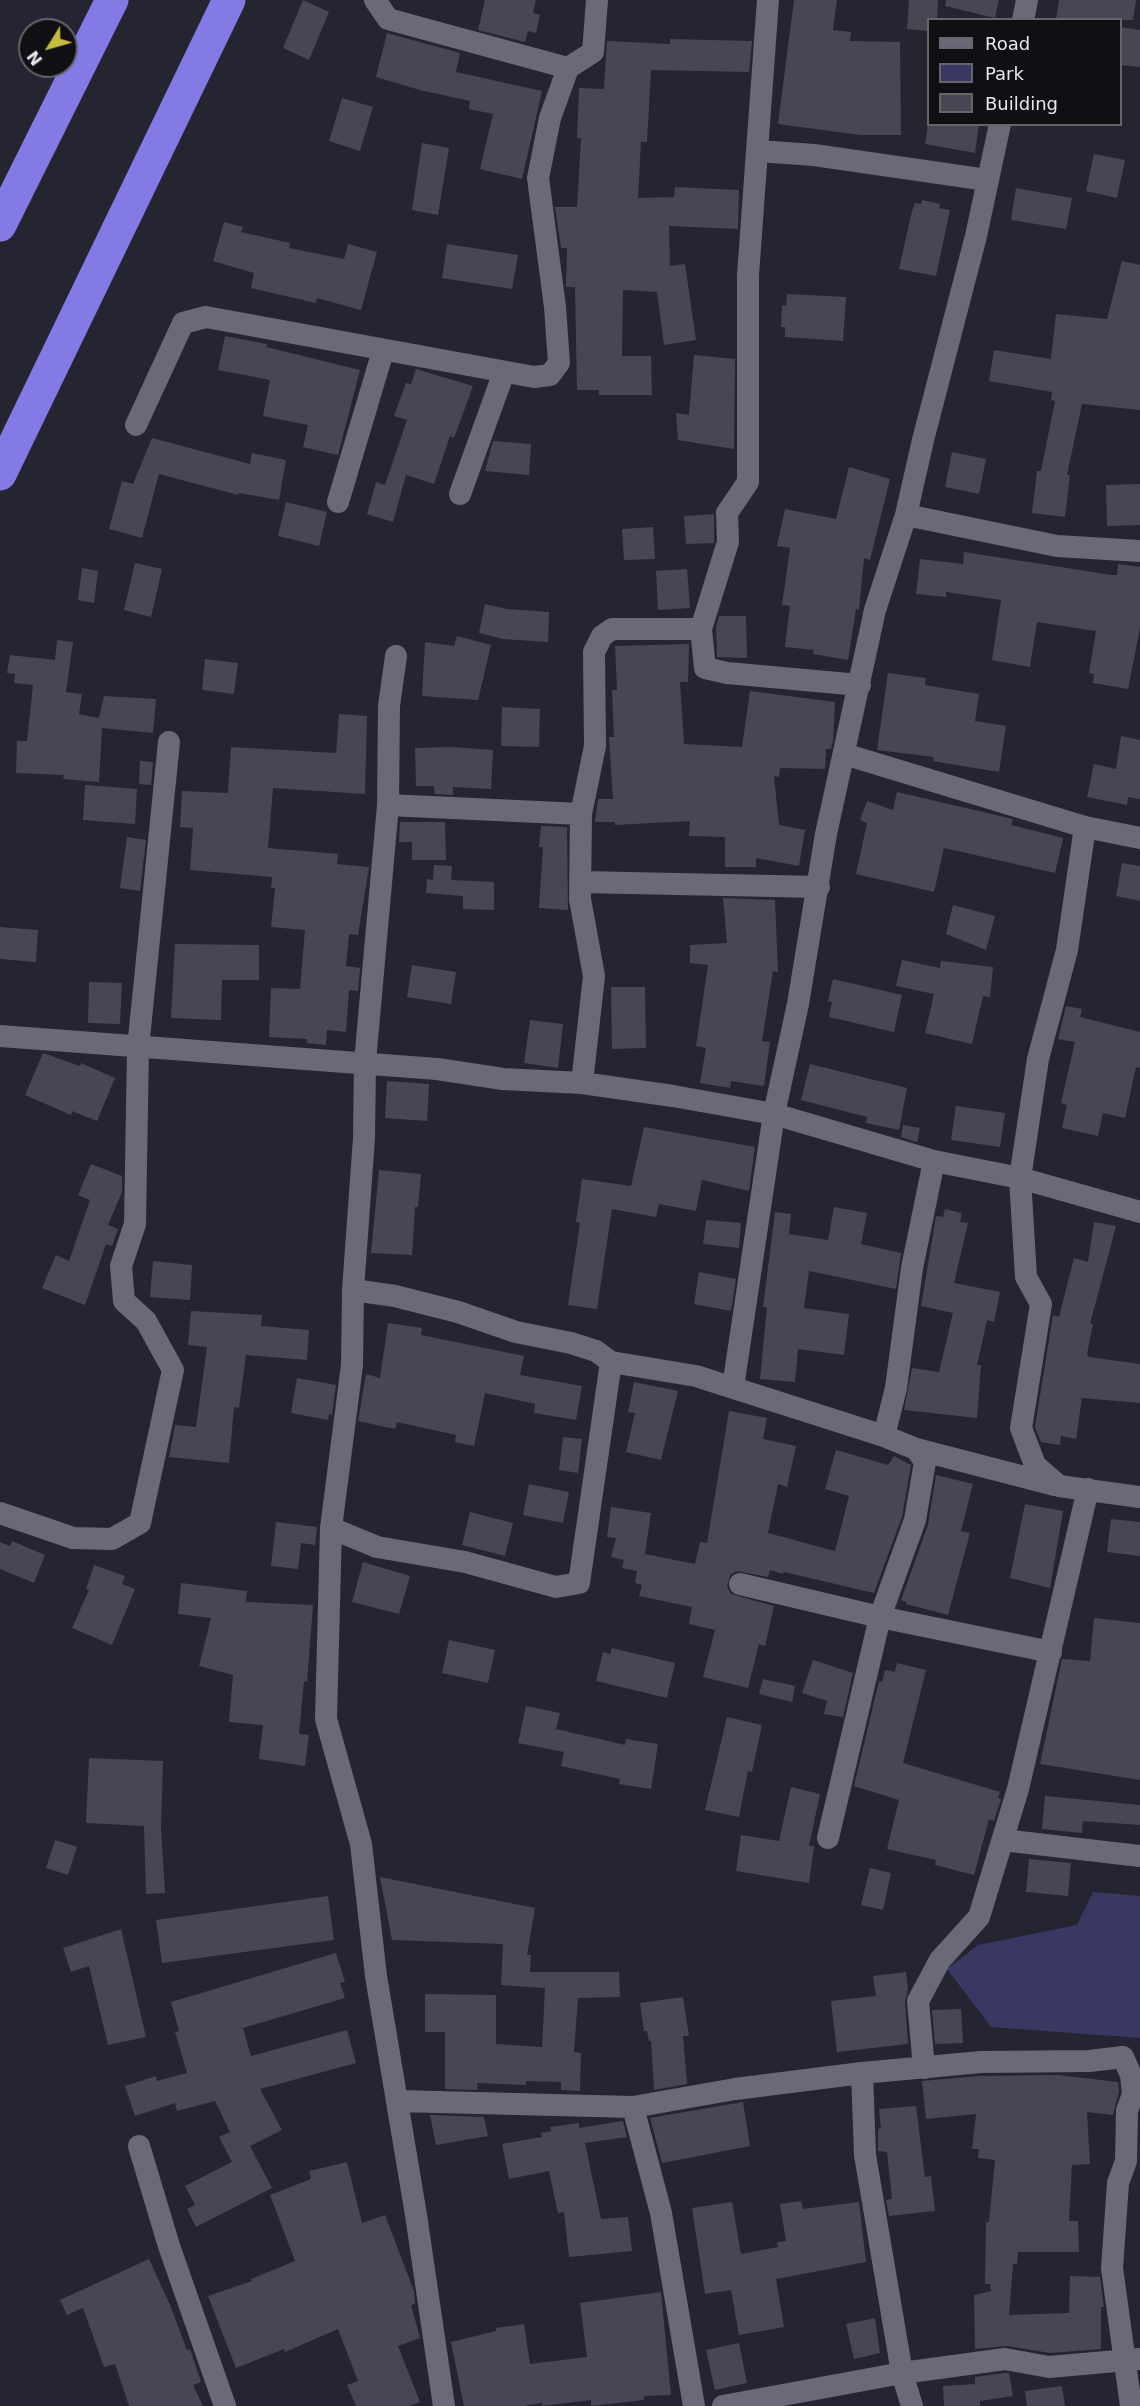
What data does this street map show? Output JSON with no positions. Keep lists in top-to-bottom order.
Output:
{
  "legend": ["Road", "Park", "Building"],
  "north": "bottom left"
}
